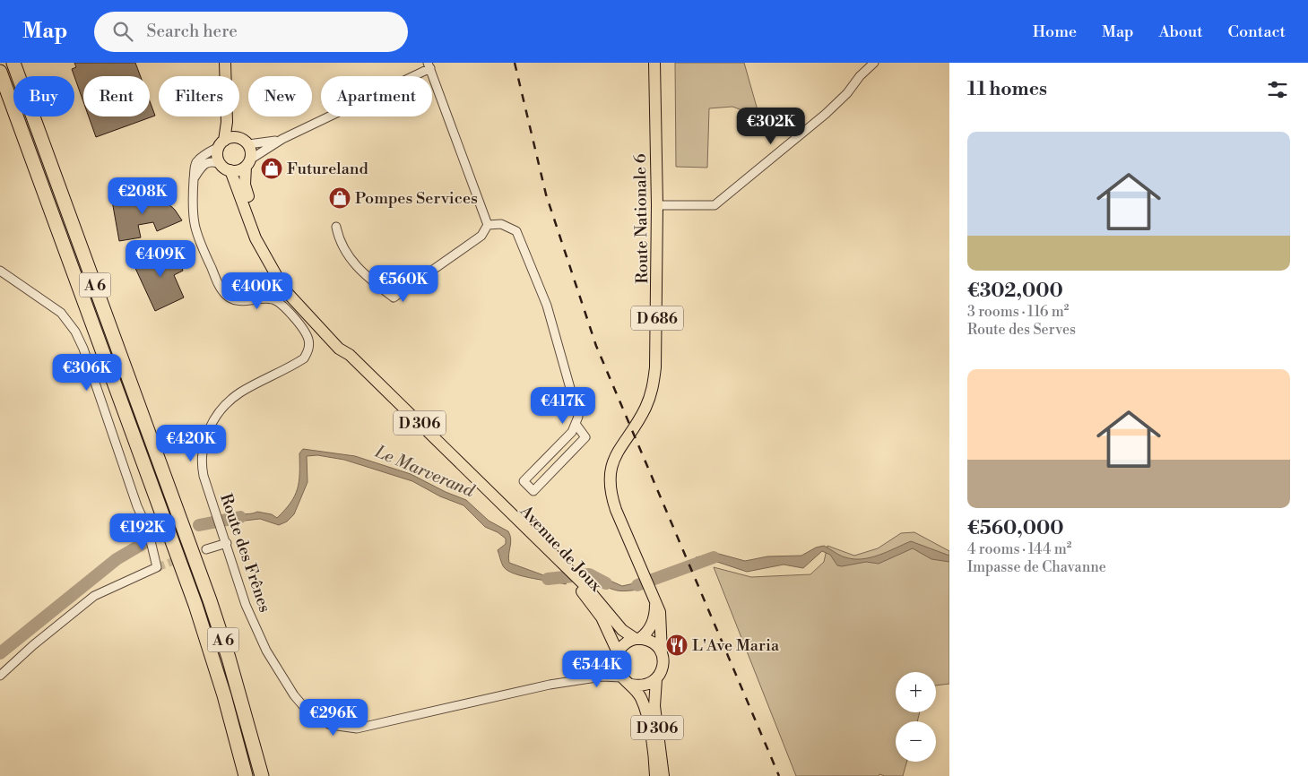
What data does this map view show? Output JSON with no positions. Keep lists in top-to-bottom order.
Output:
{
  "streets": {
    "highway": ["A 6"],
    "main road": [
      "Route Nationale 6",
      "D 686",
      "D 306",
      "Avenue de Joux"
    ],
    "street": ["Route des Frênes"]
  },
  "crossings": [
    ["Route Nationale 6", "D 306"],
    ["Route Nationale 6", "Avenue de Joux"],
    ["Route Nationale 6", "Route des Frênes"],
    ["D 306", "Avenue de Joux"],
    ["D 306", "Route des Frênes"],
    ["Avenue de Joux", "Route des Frênes"]
  ],
  "water": ["Le Marverand"],
  "places": {
    "shop": ["Futureland", "Pompes Services"],
    "restaurant": ["L'Ave Maria"]
  },
  "page": {
    "header": "Map",
    "search": "Search here",
    "nav": [
      "Home",
      "Map",
      "About",
      "Contact"
    ],
    "heading": "11 homes",
    "chip": [
      "Buy",
      "Rent",
      "Filters",
      "New",
      "Apartment"
    ],
    "price": [
      "€302K",
      "€208K",
      "€409K",
      "€560K",
      "€400K",
      "€306K",
      "€417K",
      "€420K",
      "€192K",
      "€544K",
      "€296K"
    ],
    "list": [
      {
        "name": "€302,000",
        "note": "3 rooms · 116 m² · Route des Serves"
      },
      {
        "name": "€560,000",
        "note": "4 rooms · 144 m² · Impasse de Chavanne"
      }
    ],
    "map_buttons": ["+", "−"]
  }
}
